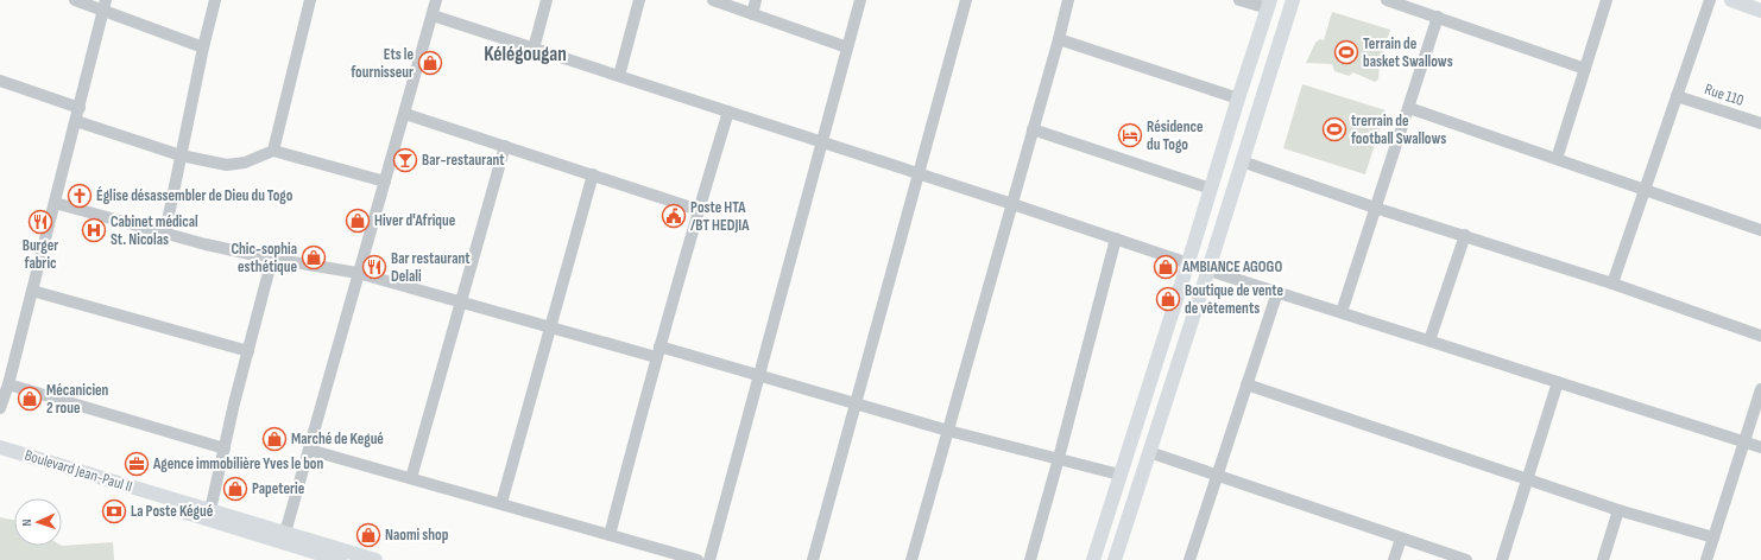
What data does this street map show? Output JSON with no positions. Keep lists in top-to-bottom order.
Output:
{
  "streets": {
    "main road": ["Boulevard Jean-Paul II"],
    "street": ["Rue 110"]
  },
  "districts": ["Kélégougan"],
  "places": {
    "sports": ["Terrain de basket Swallows", "trerrain de football Swallows"],
    "shop": [
      "Ets le fournisseur",
      "Hiver d'Afrique",
      "Chic-sophia esthétique",
      "AMBIANCE AGOGO",
      "Boutique de vente de vêtements",
      "Mécanicien 2 roue",
      "Marché de Kegué",
      "Papeterie",
      "Naomi shop"
    ],
    "hotel": ["Résidence du Togo"],
    "bar": ["Bar-restaurant"],
    "church": ["Église désassembler de Dieu du Togo"],
    "public building": ["Poste HTA /BT HEDJIA"],
    "restaurant": ["Burger fabric", "Bar restaurant Delali"],
    "hospital": ["Cabinet médical St. Nicolas"],
    "office": ["Agence immobilière Yves le bon"],
    "bank": ["La Poste Kégué"]
  },
  "north": "left"
}
